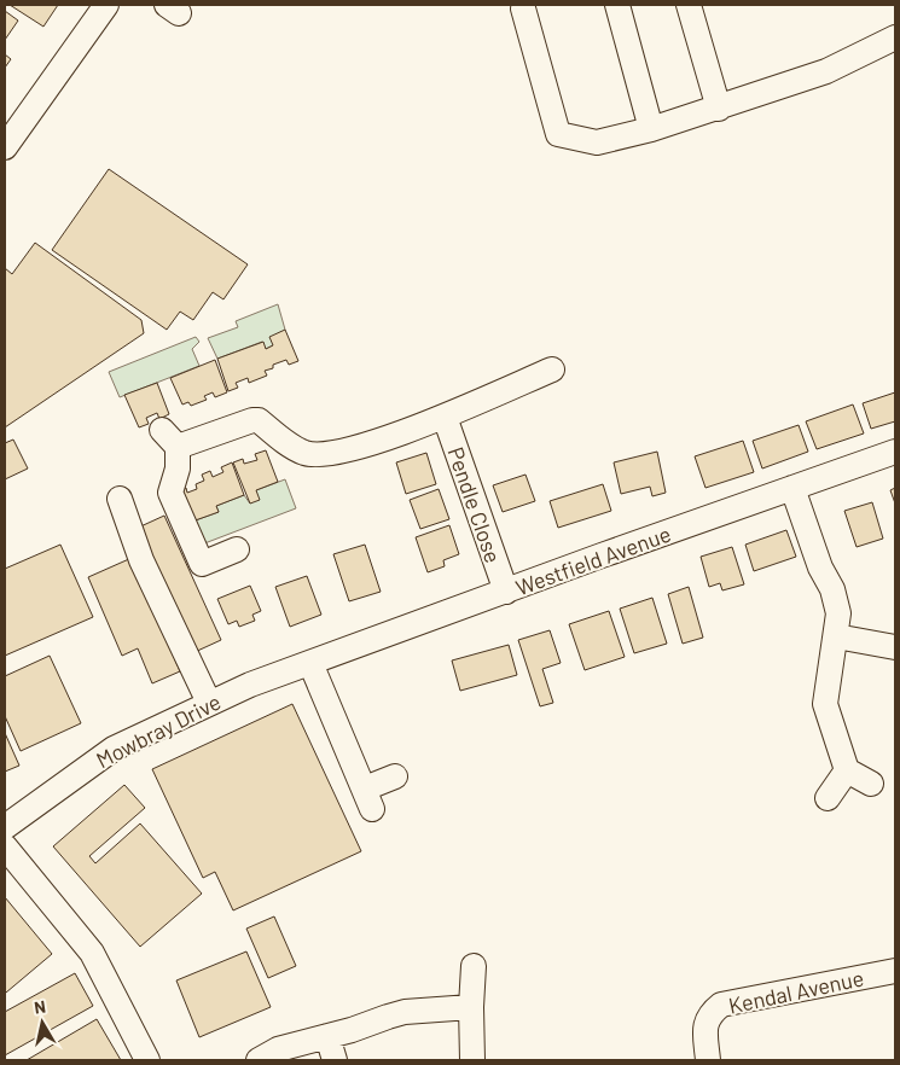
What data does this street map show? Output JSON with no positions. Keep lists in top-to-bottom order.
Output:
{
  "streets": {
    "street": [
      "Pendle Close",
      "Westfield Avenue",
      "Mowbray Drive",
      "Kendal Avenue"
    ]
  },
  "crossings": [
    ["Pendle Close", "Westfield Avenue"],
    ["Westfield Avenue", "Mowbray Drive"]
  ],
  "north": "top"
}
